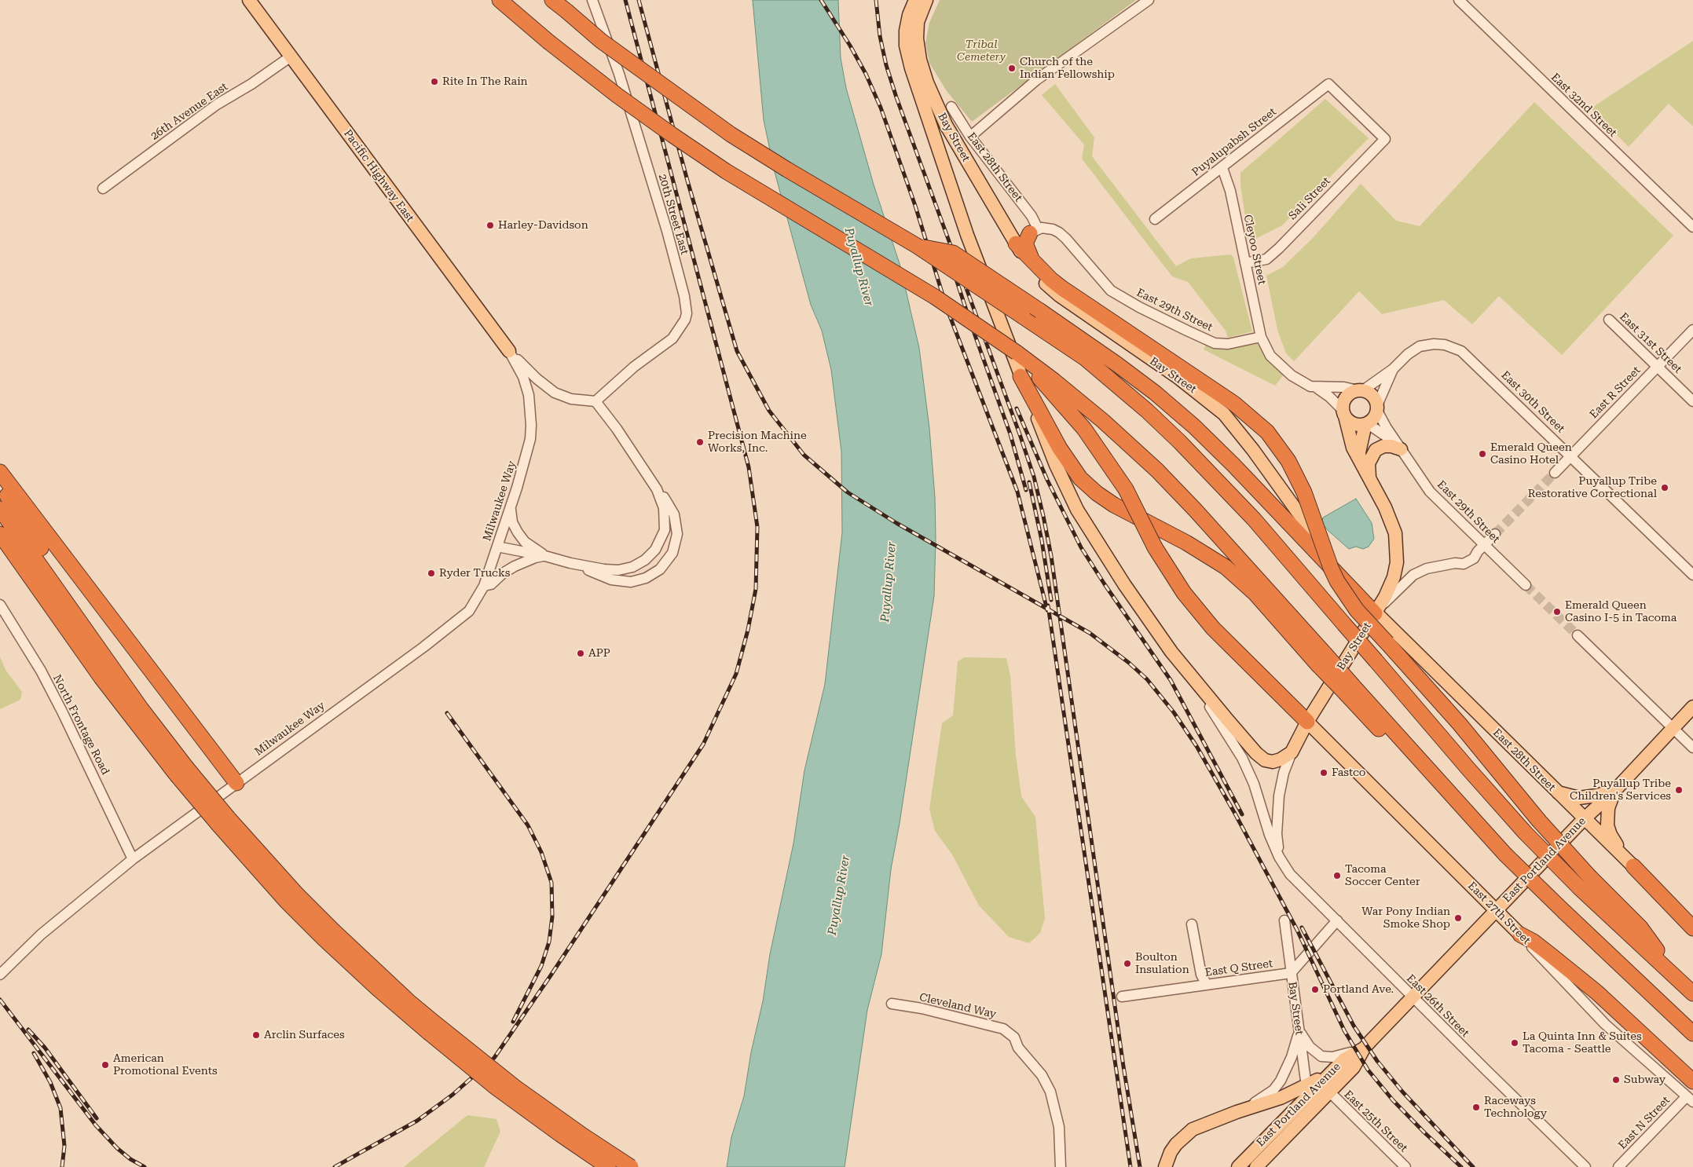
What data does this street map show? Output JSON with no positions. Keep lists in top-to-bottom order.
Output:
{
  "streets": {
    "main road": [
      "Bay Street",
      "East 28th Street",
      "Pacific Highway East",
      "East Portland Avenue",
      "East 27th Street"
    ],
    "street": [
      "East 32nd Street",
      "26th Avenue East",
      "Puyalupabsh Street",
      "Sali Street",
      "20th Street East",
      "Cleyoo Street",
      "East 29th Street",
      "East 31st Street",
      "East R Street",
      "East 30th Street",
      "Milwaukee Way",
      "North Frontage Road",
      "East Q Street",
      "Cleveland Way",
      "East 26th Street",
      "East 25th Street",
      "East N Street"
    ]
  },
  "crossings": [
    ["26th Avenue East", "Pacific Highway East"],
    ["Bay Street", "East 28th Street"],
    ["Bay Street", "East Portland Avenue"],
    ["Bay Street", "East 27th Street"],
    ["Bay Street", "East Q Street"],
    ["Bay Street", "East 26th Street"],
    ["Puyalupabsh Street", "Sali Street"],
    ["Puyalupabsh Street", "Cleyoo Street"],
    ["East 28th Street", "East 29th Street"],
    ["East 28th Street", "East Portland Avenue"],
    ["Pacific Highway East", "Milwaukee Way"],
    ["Sali Street", "Cleyoo Street"],
    ["Cleyoo Street", "East 29th Street"],
    ["East 29th Street", "East 30th Street"],
    ["East 31st Street", "East R Street"],
    ["East R Street", "East 30th Street"],
    ["Milwaukee Way", "North Frontage Road"],
    ["East Portland Avenue", "East 27th Street"],
    ["East Portland Avenue", "East 26th Street"],
    ["East Portland Avenue", "East 25th Street"],
    ["East 27th Street", "East N Street"]
  ],
  "water": ["Puyallup River"],
  "parks": ["Tribal Cemetery"],
  "places": [
    "Church of the Indian Fellowship",
    "Rite In The Rain",
    "Harley-Davidson",
    "Precision Machine Works, Inc.",
    "Emerald Queen Casino Hotel",
    "Puyallup Tribe Restorative Correctional",
    "Ryder Trucks",
    "Emerald Queen Casino I-5 in Tacoma",
    "APP",
    "Fastco",
    "Puyallup Tribe Children's Services",
    "Tacoma Soccer Center",
    "War Pony Indian Smoke Shop",
    "Boulton Insulation",
    "Portland Ave.",
    "Arclin Surfaces",
    "La Quinta Inn & Suites Tacoma - Seattle",
    "American Promotional Events",
    "Subway",
    "Raceways Technology"
  ]
}
